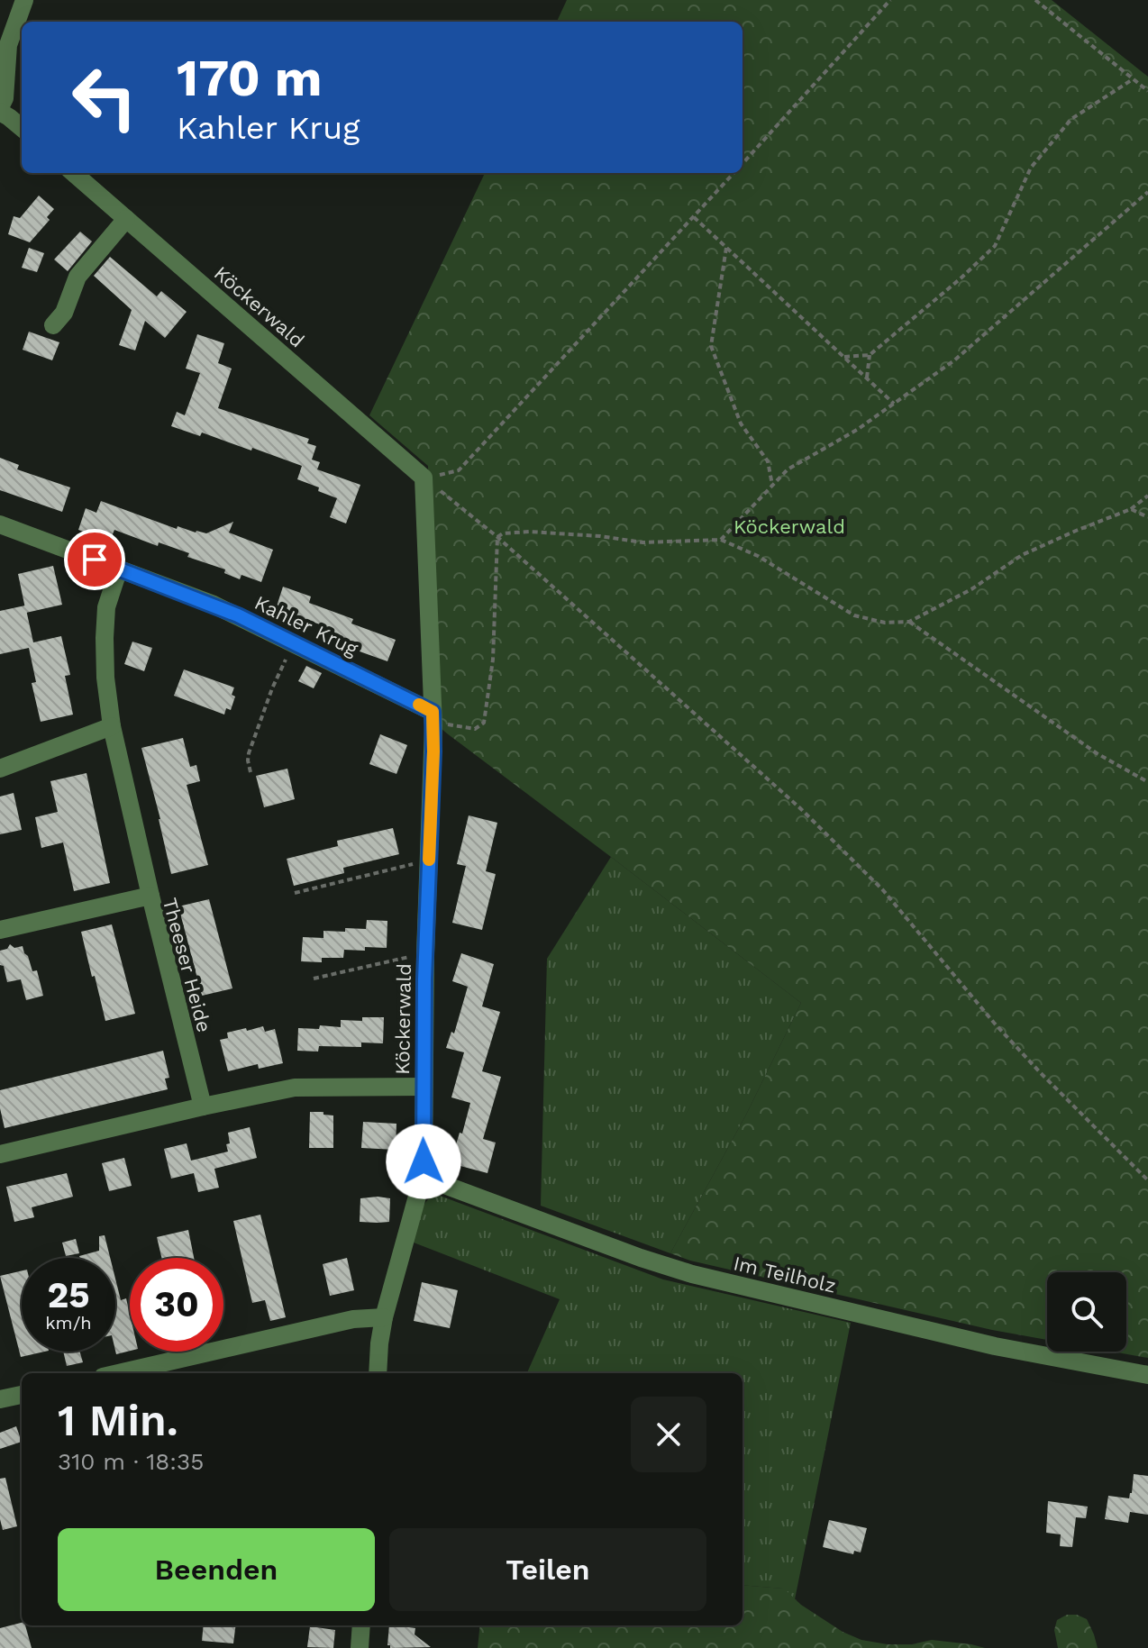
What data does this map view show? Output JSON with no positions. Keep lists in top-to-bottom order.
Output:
{
  "streets": {
    "street": [
      "Köckerwald",
      "Kahler Krug",
      "Theeser Heide",
      "Im Teilholz"
    ]
  },
  "crossings": [
    ["Köckerwald", "Kahler Krug"],
    ["Köckerwald", "Im Teilholz"]
  ],
  "parks": ["Köckerwald"],
  "page": {
    "turn": ["170 m", "Kahler Krug"],
    "speed": "25 km/h",
    "limit": "30",
    "heading": ["1 Min.", "310 m · 18:35"],
    "buttons": ["Beenden", "Teilen"]
  }
}
